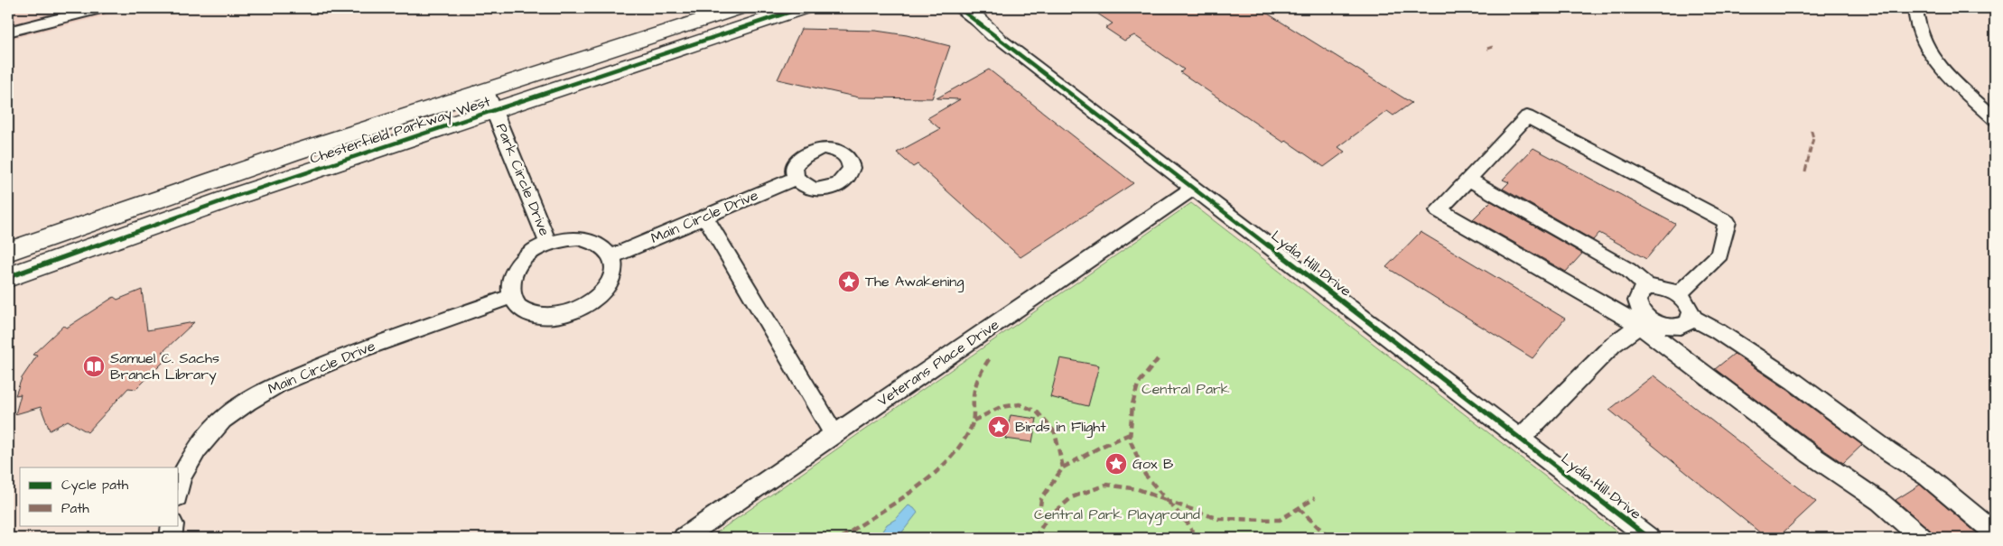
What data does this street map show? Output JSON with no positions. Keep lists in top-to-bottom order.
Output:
{
  "streets": {
    "street": [
      "Chesterfield Parkway West",
      "Park Circle Drive",
      "Main Circle Drive",
      "Lydia Hill Drive",
      "Veterans Place Drive"
    ]
  },
  "crossings": [
    ["Chesterfield Parkway West", "Park Circle Drive"],
    ["Park Circle Drive", "Main Circle Drive"],
    ["Lydia Hill Drive", "Veterans Place Drive"]
  ],
  "parks": ["Central Park", "Central Park Playground"],
  "places": {
    "place": ["The Awakening", "Birds in Flight", "Gox B"],
    "library": ["Samuel C. Sachs Branch Library"]
  },
  "legend": ["Cycle path", "Path"]
}
